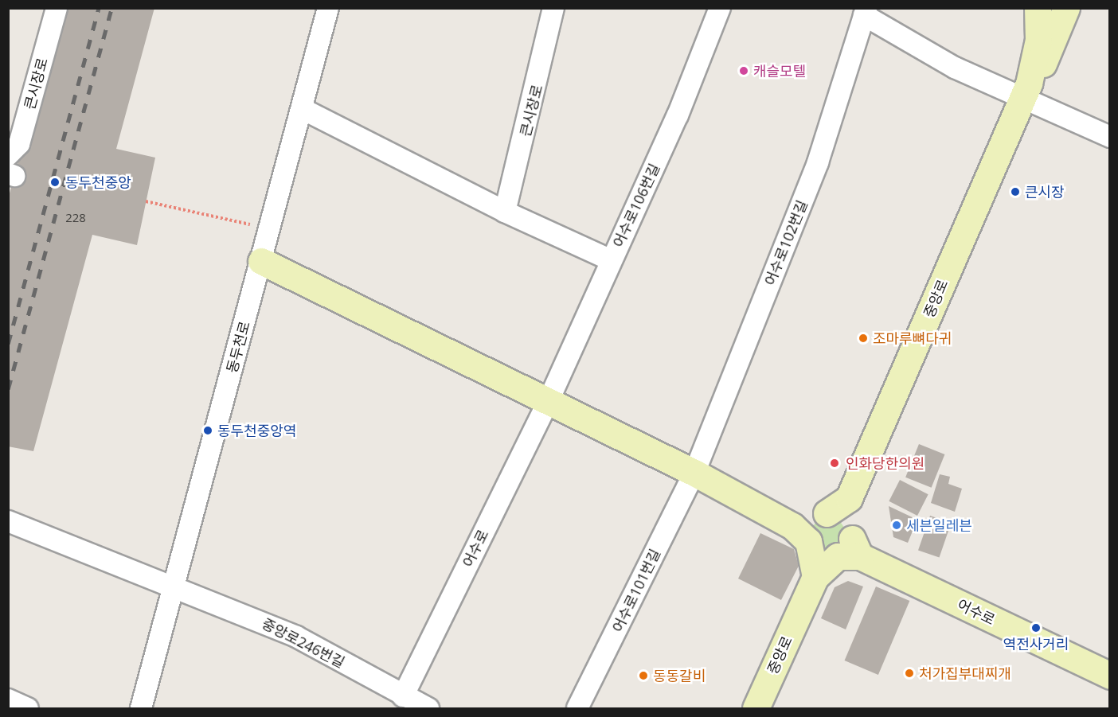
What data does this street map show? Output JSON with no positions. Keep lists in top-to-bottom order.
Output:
{
  "streets": {
    "main road": ["중앙로", "어수로"],
    "street": [
      "큰시장로",
      "어수로106번길",
      "어수로102번길",
      "동두천로",
      "어수로101번길",
      "중앙로246번길"
    ]
  },
  "crossings": [
    ["어수로106번길", "어수로"],
    ["어수로102번길", "어수로"],
    ["어수로102번길", "어수로101번길"],
    ["중앙로", "어수로"],
    ["동두천로", "어수로"],
    ["동두천로", "중앙로246번길"],
    ["어수로", "어수로101번길"],
    ["어수로", "중앙로246번길"]
  ],
  "places": [
    "캐슬모텔",
    "동두천중앙",
    "큰시장",
    "조마루뼈다귀",
    "동두천중앙역",
    "인화당한의원",
    "세븐일레븐",
    "역전사거리",
    "처가집부대찌개",
    "동동갈비"
  ],
  "house_numbers": ["228"]
}
